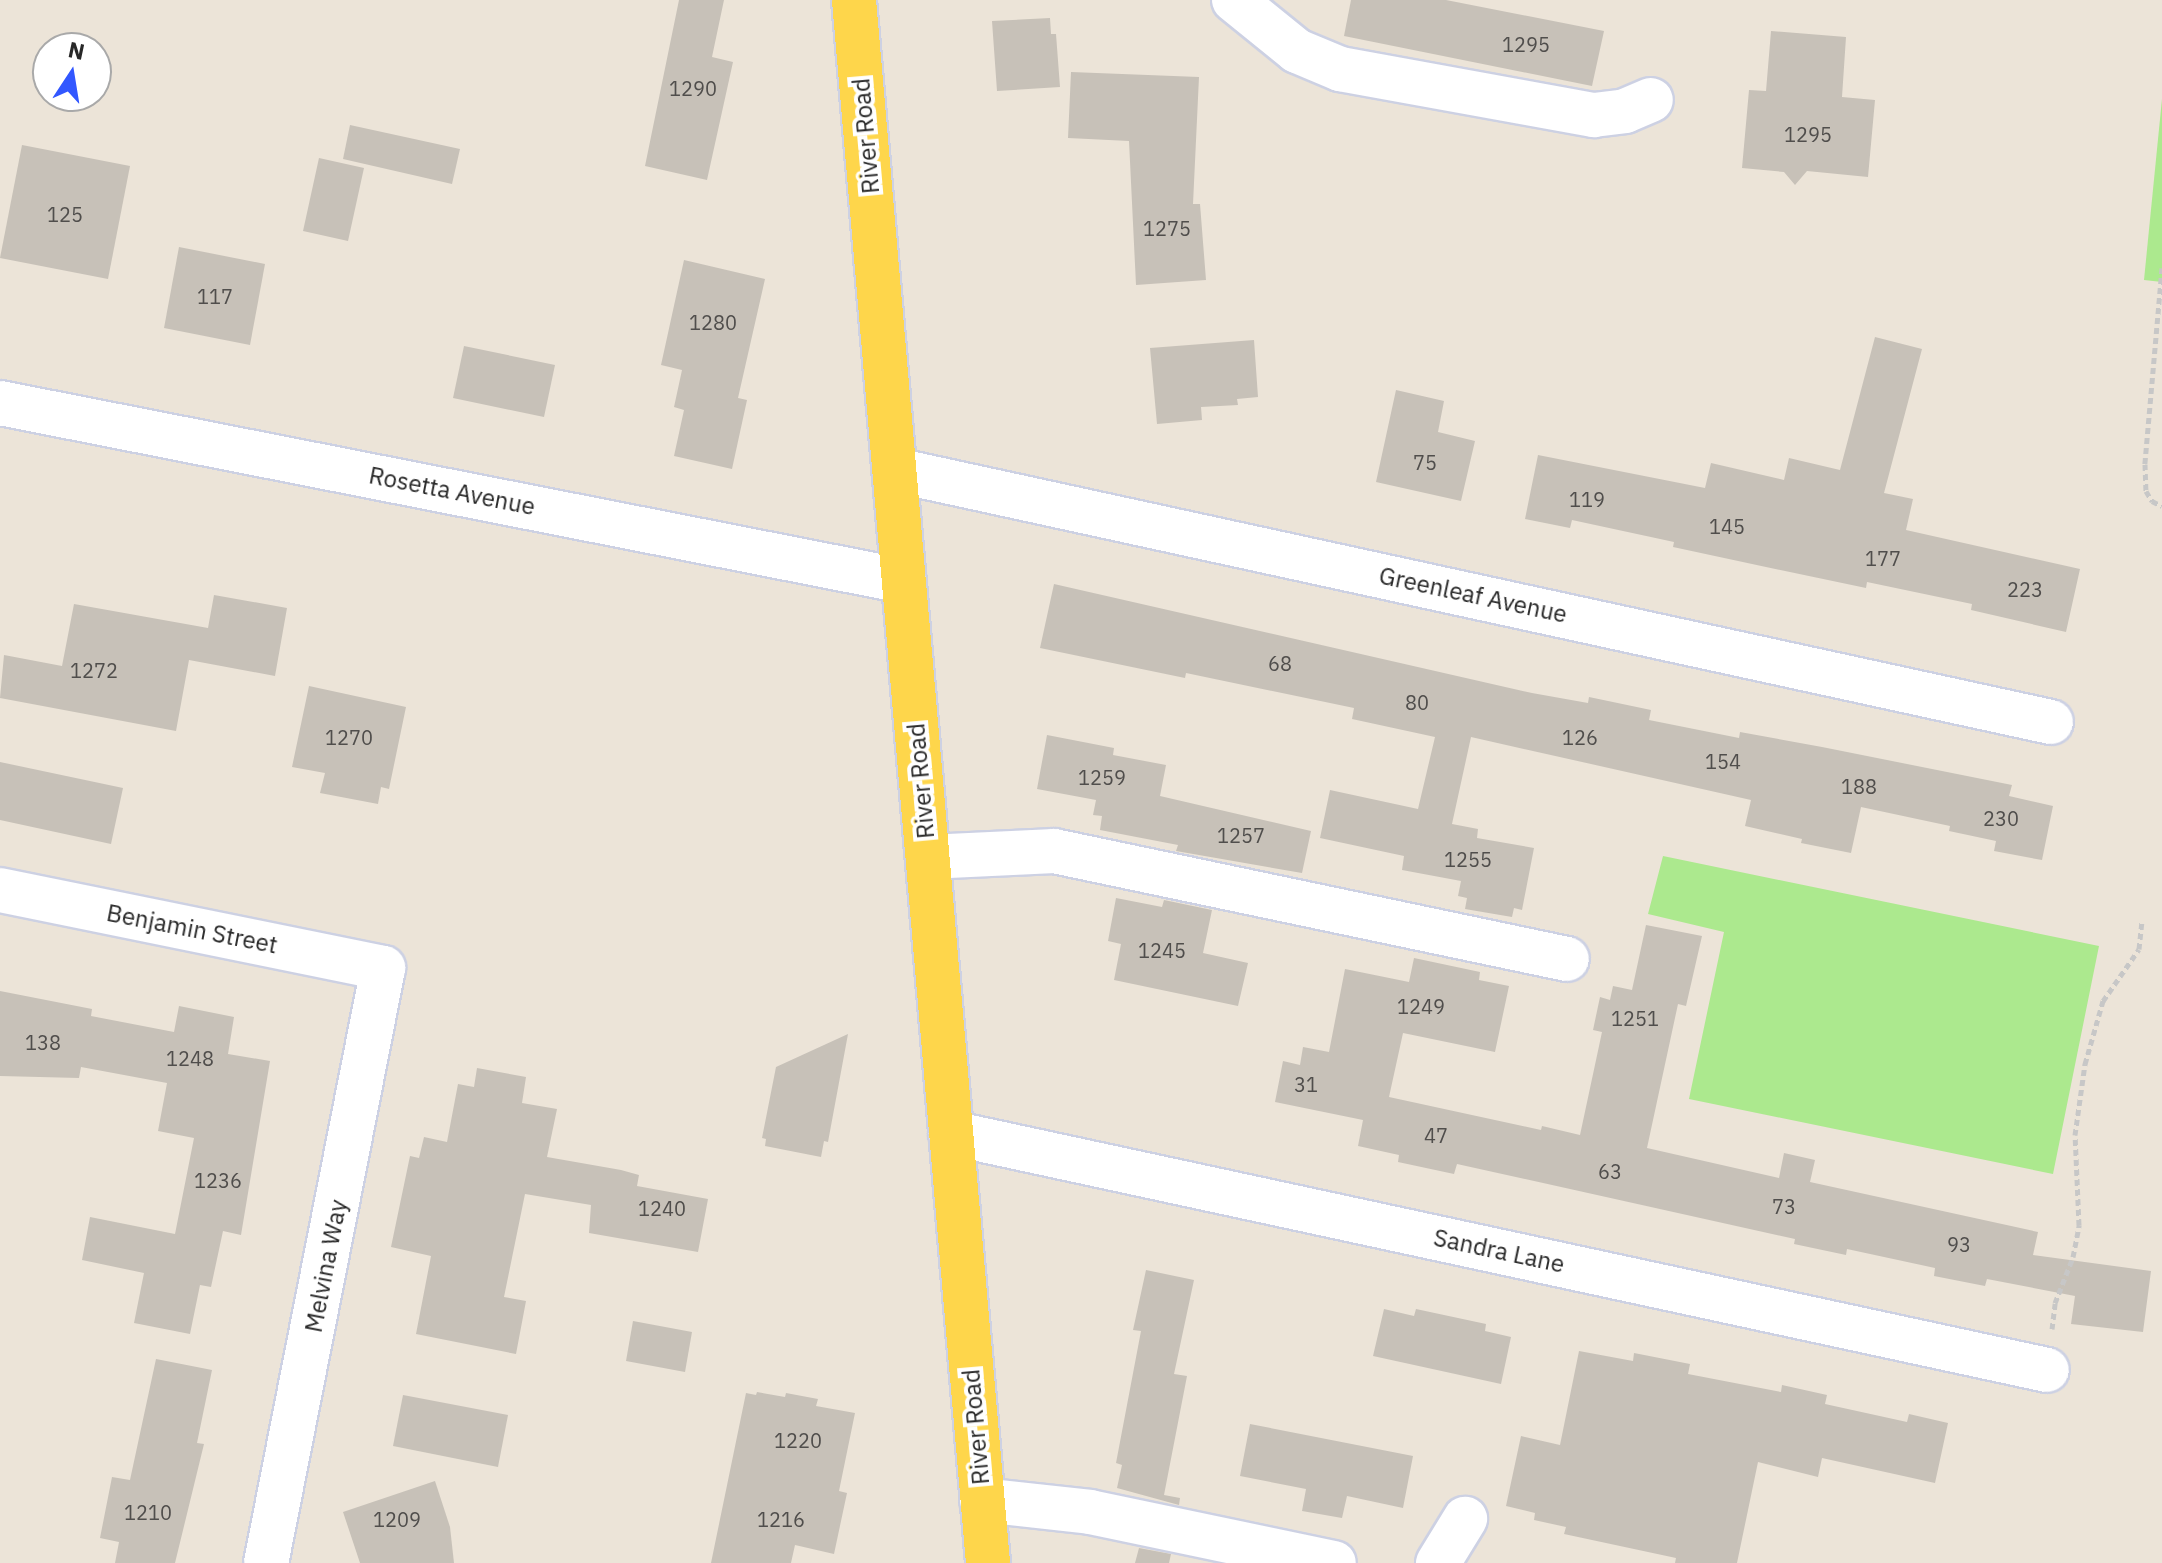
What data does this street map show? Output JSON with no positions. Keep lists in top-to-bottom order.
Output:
{
  "streets": {
    "main road": ["River Road"],
    "street": [
      "Rosetta Avenue",
      "Greenleaf Avenue",
      "Benjamin Street",
      "Sandra Lane",
      "Melvina Way"
    ]
  },
  "crossings": [
    ["River Road", "Rosetta Avenue"],
    ["River Road", "Greenleaf Avenue"],
    ["River Road", "Sandra Lane"],
    ["Benjamin Street", "Melvina Way"]
  ],
  "house_numbers": [
    "1295",
    "1290",
    "1295",
    "125",
    "1275",
    "117",
    "1280",
    "75",
    "119",
    "145",
    "177",
    "223",
    "68",
    "1272",
    "80",
    "1270",
    "126",
    "154",
    "1259",
    "188",
    "230",
    "1257",
    "1255",
    "1245",
    "1249",
    "1251",
    "138",
    "1248",
    "31",
    "47",
    "63",
    "1236",
    "73",
    "1240",
    "93",
    "1220",
    "1210",
    "1209",
    "1216"
  ],
  "north": "top"
}
